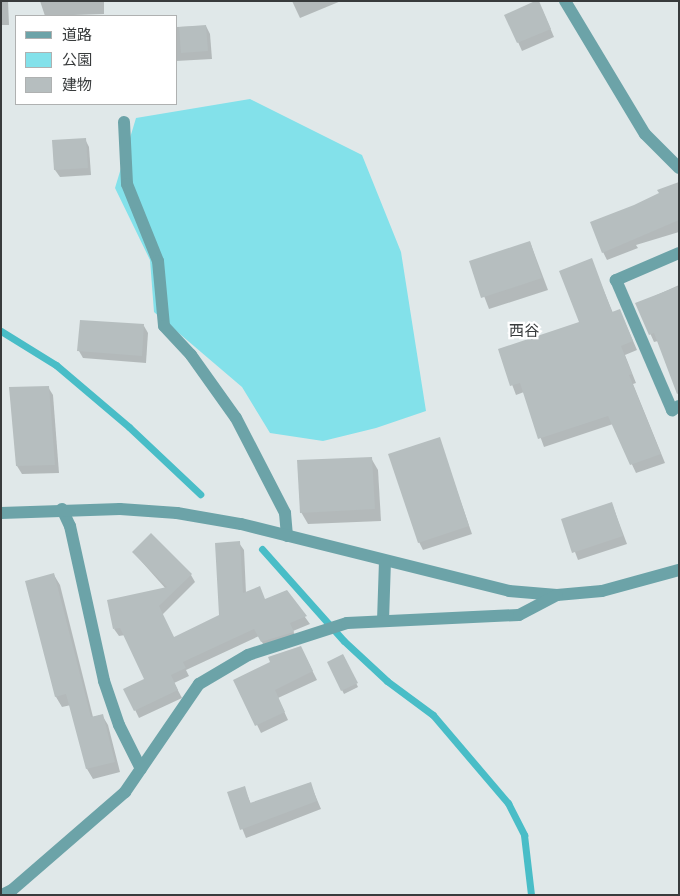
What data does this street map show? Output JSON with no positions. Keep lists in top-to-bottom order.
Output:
{
  "districts": ["西谷"],
  "legend": ["道路", "公園", "建物"]
}
